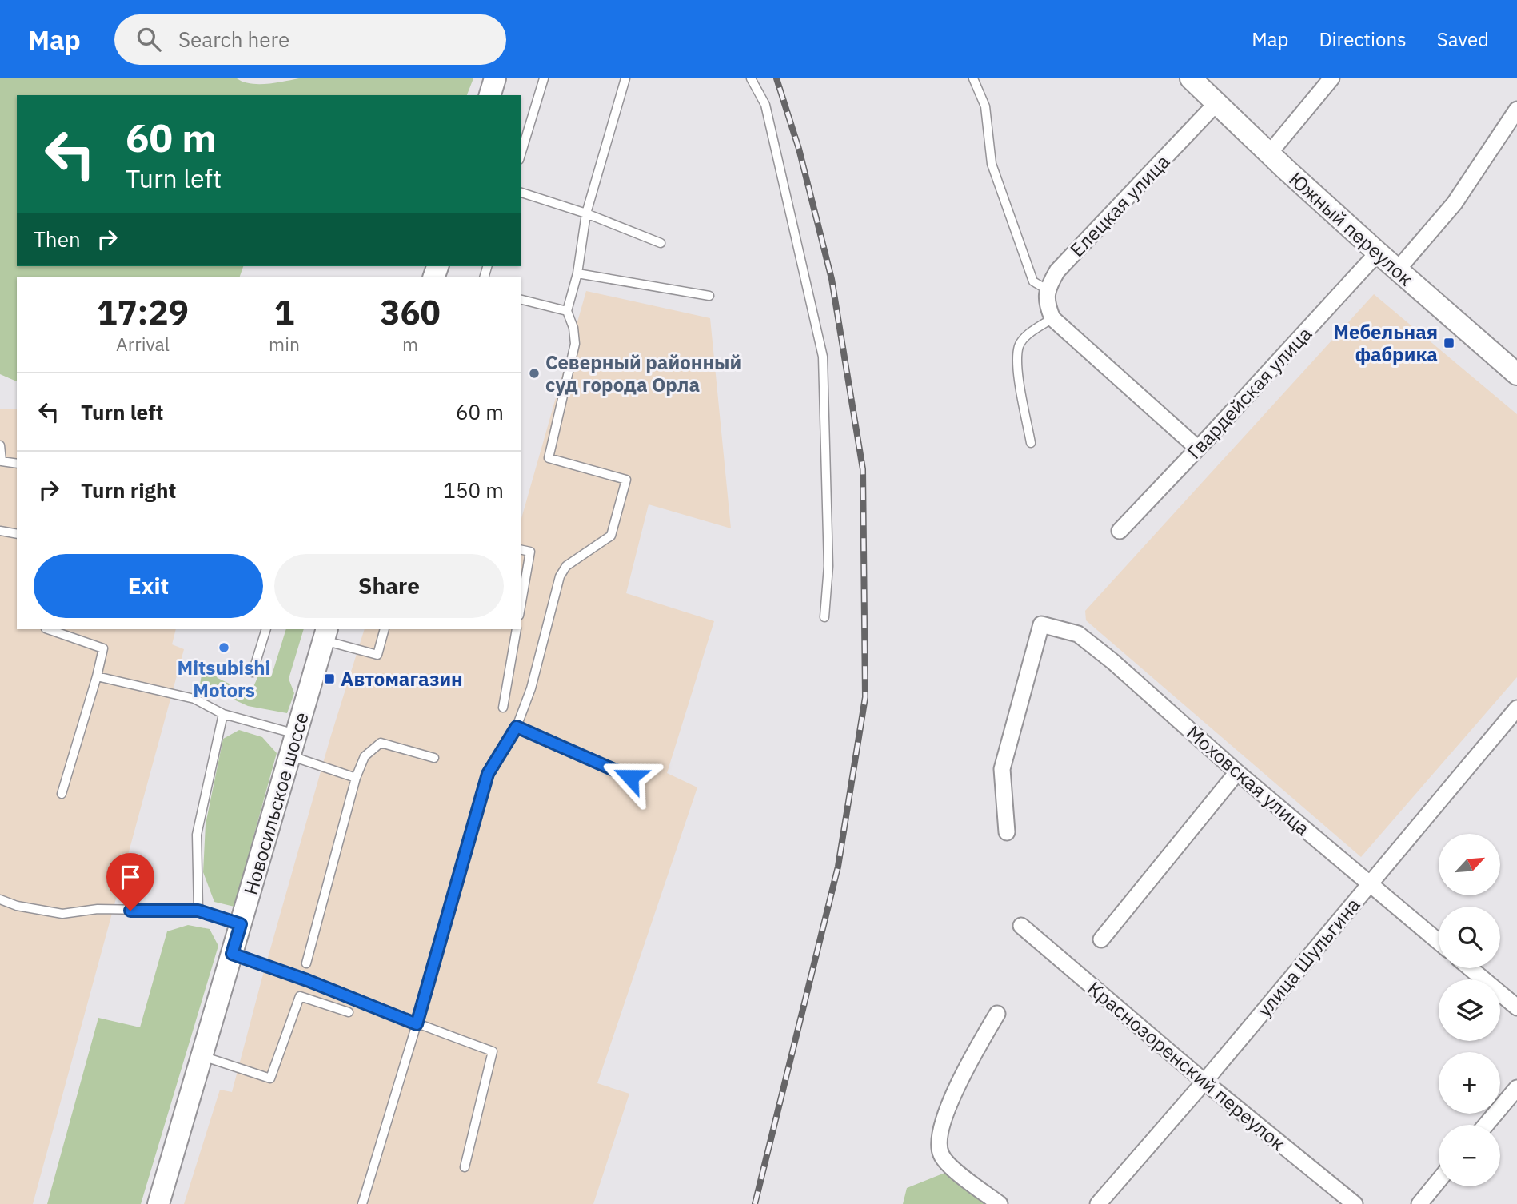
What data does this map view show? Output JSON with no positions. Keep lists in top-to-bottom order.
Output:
{
  "streets": {
    "street": [
      "Елецкая улица",
      "Южный переулок",
      "Гвардейская улица",
      "Моховская улица",
      "Новосильское шоссе",
      "улица Шульгина",
      "Краснозоренский переулок"
    ]
  },
  "crossings": [
    ["Елецкая улица", "Южный переулок"],
    ["Южный переулок", "Гвардейская улица"],
    ["Моховская улица", "улица Шульгина"],
    ["улица Шульгина", "Краснозоренский переулок"]
  ],
  "places": {
    "transit": ["Мебельная фабрика", "Автомагазин"],
    "other": ["Северный районный суд города Орла", "Mitsubishi Motors"]
  },
  "north": "top right",
  "page": {
    "header": "Map",
    "search": "Search here",
    "nav": ["Map", "Directions", "Saved"],
    "turn": ["60 m", "Turn left"],
    "then": "Then",
    "eta": [
      "17:29",
      "Arrival",
      "1",
      "min",
      "360",
      "m"
    ],
    "list": [
      {
        "name": "Turn left",
        "value": "60 m"
      },
      {
        "name": "Turn right",
        "value": "150 m"
      }
    ],
    "buttons": ["Exit", "Share"],
    "map_buttons": ["+", "−"]
  }
}
